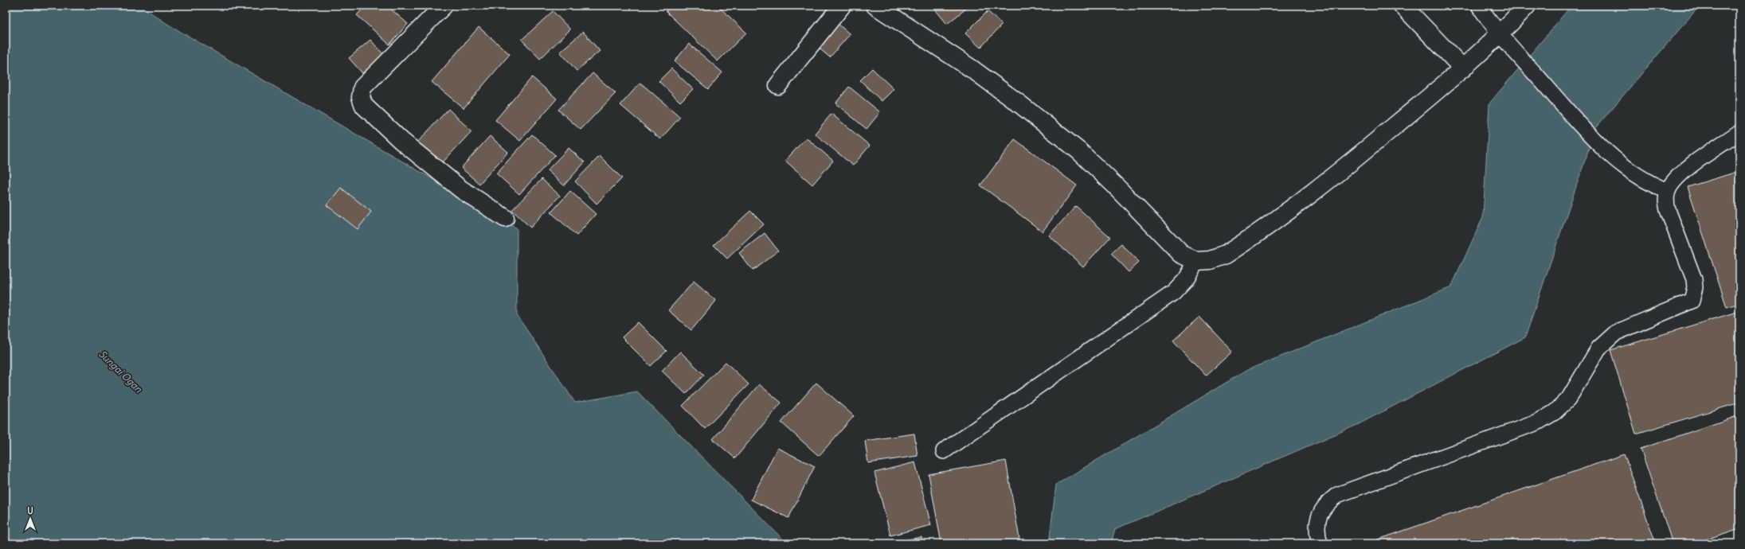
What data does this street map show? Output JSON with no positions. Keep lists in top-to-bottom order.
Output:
{
  "water": ["Sungai Ogan"],
  "north": "top"
}
